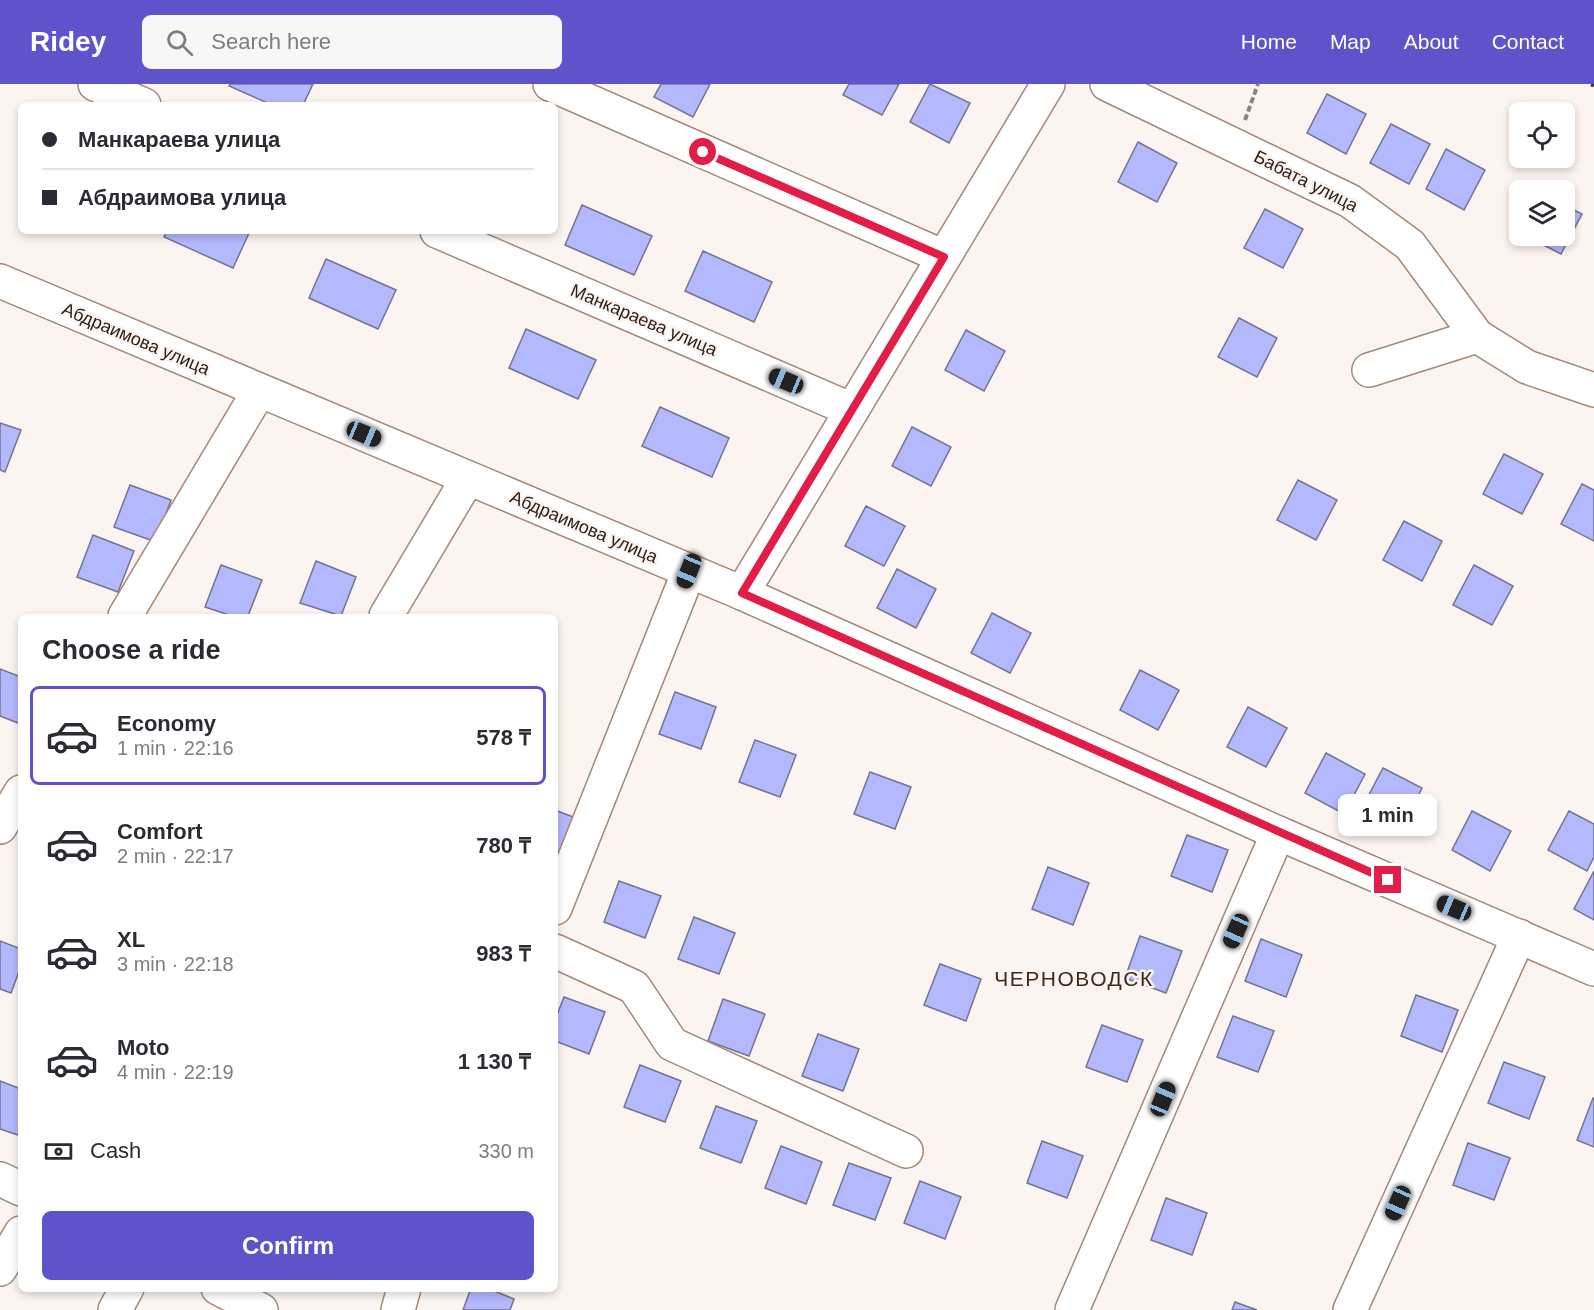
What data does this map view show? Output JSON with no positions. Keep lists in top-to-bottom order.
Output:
{
  "streets": {
    "street": ["Бабата улица", "Манкараева улица", "Абдраимова улица"]
  },
  "districts": ["ЧЕРНОВОДСК"],
  "page": {
    "header": "Ridey",
    "search": "Search here",
    "nav": [
      "Home",
      "Map",
      "About",
      "Contact"
    ],
    "banner": ["Манкараева улица", "Абдраимова улица"],
    "heading": "Choose a ride",
    "list": [
      {
        "name": "Economy",
        "note": "1 min · 22:16",
        "value": "578 ₸"
      },
      {
        "name": "Comfort",
        "note": "2 min · 22:17",
        "value": "780 ₸"
      },
      {
        "name": "XL",
        "note": "3 min · 22:18",
        "value": "983 ₸"
      },
      {
        "name": "Moto",
        "note": "4 min · 22:19",
        "value": "1 130 ₸"
      }
    ],
    "bubble": "1 min",
    "pay": ["Cash", "330 m"],
    "buttons": "Confirm"
  }
}
